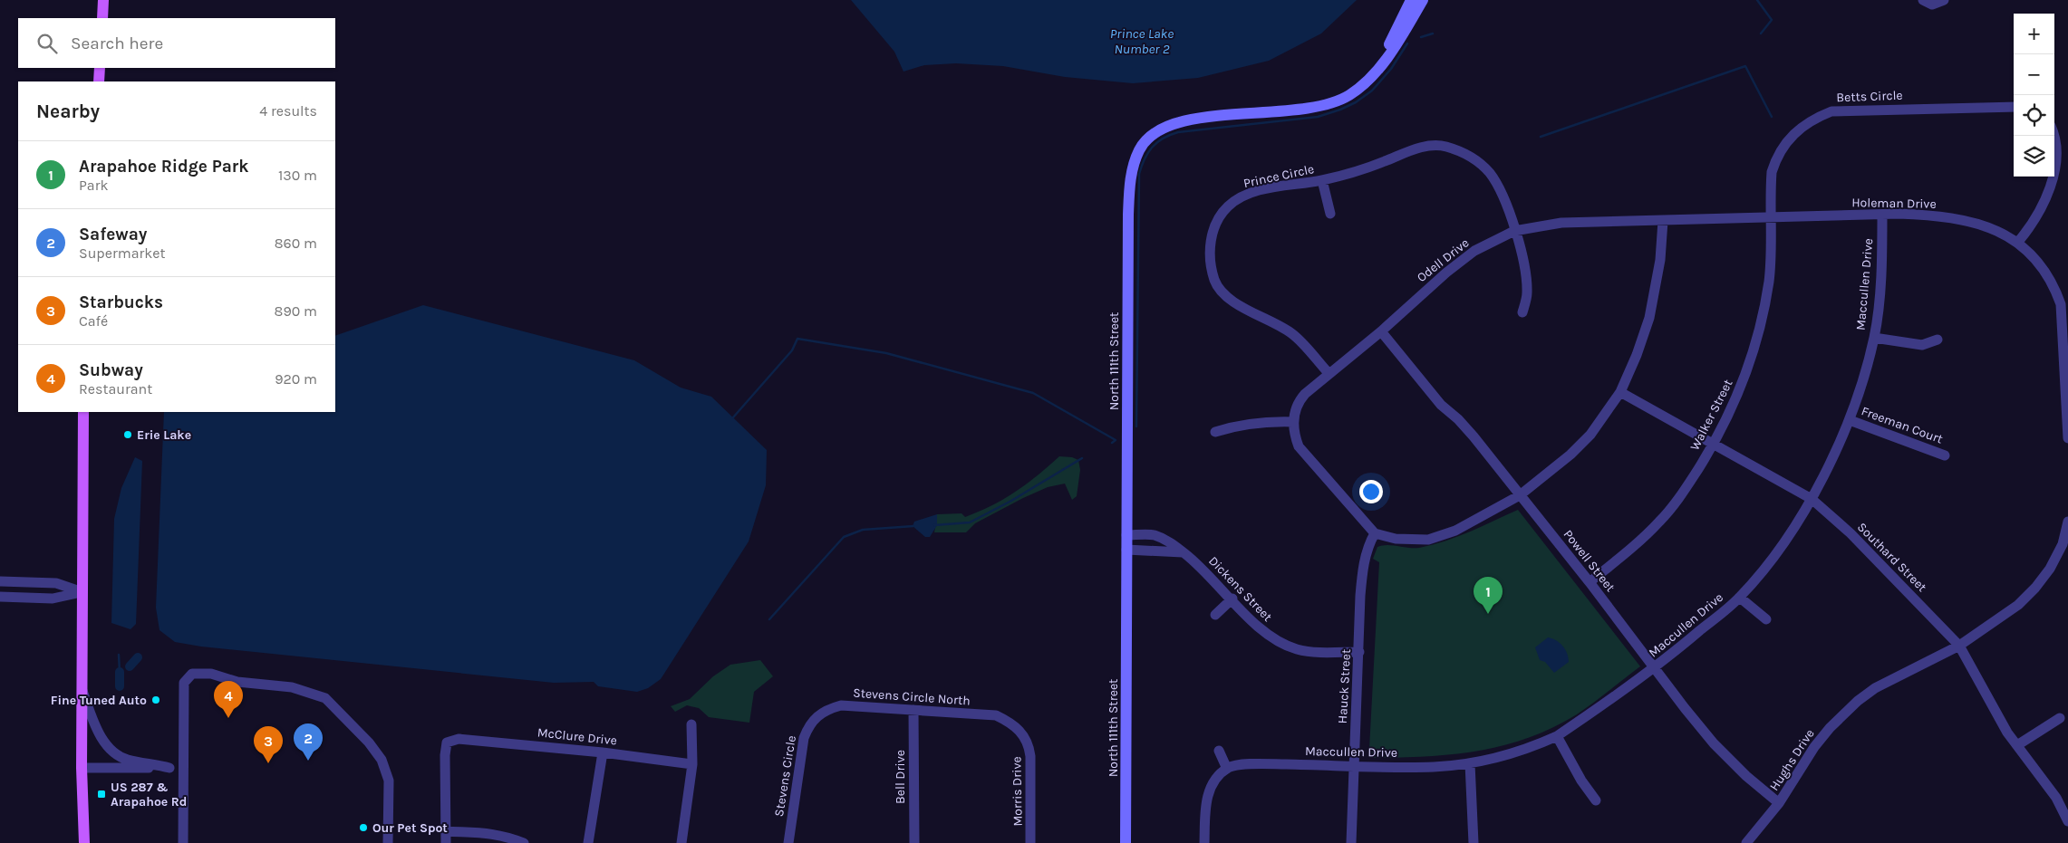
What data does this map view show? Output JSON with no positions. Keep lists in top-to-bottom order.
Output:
{
  "streets": {
    "street": [
      "Betts Circle",
      "Prince Circle",
      "Holeman Drive",
      "Odell Drive",
      "Maccullen Drive",
      "North 111th Street",
      "Walker Street",
      "Freeman Court",
      "Southard Street",
      "Powell Street",
      "Dickens Street",
      "Hauck Street",
      "Stevens Circle North",
      "McClure Drive",
      "Hughs Drive",
      "Stevens Circle",
      "Bell Drive",
      "Morris Drive"
    ]
  },
  "crossings": [
    ["Betts Circle", "Walker Street"],
    ["Prince Circle", "Odell Drive"],
    ["Holeman Drive", "Odell Drive"],
    ["Holeman Drive", "Maccullen Drive"],
    ["Holeman Drive", "Walker Street"],
    ["Odell Drive", "Walker Street"],
    ["Odell Drive", "Powell Street"],
    ["Maccullen Drive", "Freeman Court"],
    ["Maccullen Drive", "Southard Street"],
    ["Maccullen Drive", "Powell Street"],
    ["Maccullen Drive", "Hauck Street"],
    ["North 111th Street", "Dickens Street"],
    ["Walker Street", "Southard Street"],
    ["Walker Street", "Powell Street"],
    ["Southard Street", "Hughs Drive"],
    ["Powell Street", "Hughs Drive"],
    ["Dickens Street", "Hauck Street"],
    ["Stevens Circle North", "Stevens Circle"],
    ["Stevens Circle North", "Bell Drive"],
    ["Stevens Circle North", "Morris Drive"]
  ],
  "water": ["Prince Lake Number 2"],
  "places": {
    "other": ["Erie Lake", "Fine Tuned Auto", "Our Pet Spot"],
    "transit": ["US 287 & Arapahoe Rd"]
  },
  "page": {
    "map_buttons": ["+", "−"],
    "search": "Search here",
    "heading": ["Nearby", "4 results"],
    "list": [
      {
        "mark": "1",
        "name": "Arapahoe Ridge Park",
        "note": "Park",
        "value": "130 m"
      },
      {
        "mark": "2",
        "name": "Safeway",
        "note": "Supermarket",
        "value": "860 m"
      },
      {
        "mark": "3",
        "name": "Starbucks",
        "note": "Café",
        "value": "890 m"
      },
      {
        "mark": "4",
        "name": "Subway",
        "note": "Restaurant",
        "value": "920 m"
      }
    ],
    "pins": [
      "1",
      "4",
      "2",
      "3"
    ]
  }
}
